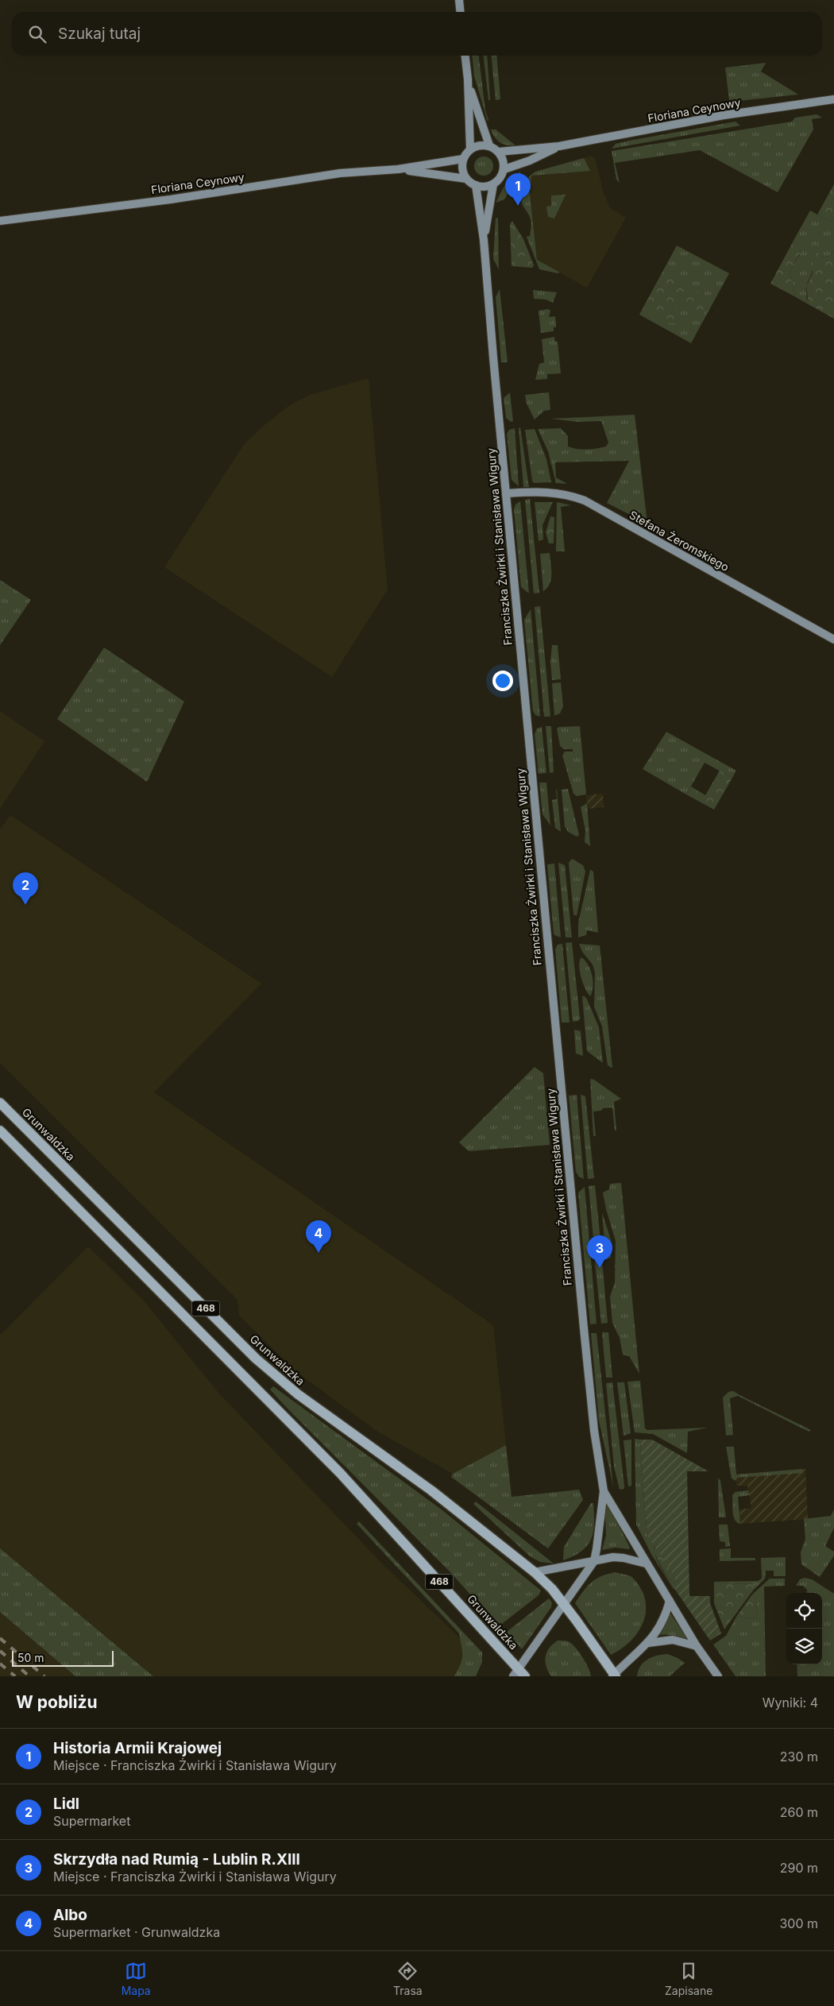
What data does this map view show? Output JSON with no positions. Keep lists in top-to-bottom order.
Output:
{
  "streets": {
    "main road": ["Grunwaldzka", "468"],
    "street": ["Floriana Ceynowy", "Stefana Żeromskiego", "Franciszka Żwirki i Stanisława Wigury"]
  },
  "crossings": [
    ["Floriana Ceynowy", "Franciszka Żwirki i Stanisława Wigury"],
    ["Stefana Żeromskiego", "Franciszka Żwirki i Stanisława Wigury"],
    ["Franciszka Żwirki i Stanisława Wigury", "Grunwaldzka"]
  ],
  "scale_bar": "50 m",
  "page": {
    "search": "Szukaj tutaj",
    "pins": [
      "1",
      "2",
      "4",
      "3"
    ],
    "scale": "50 m",
    "heading": ["W pobliżu", "Wyniki: 4"],
    "list": [
      {
        "mark": "1",
        "name": "Historia Armii Krajowej",
        "note": "Miejsce · Franciszka Żwirki i Stanisława Wigury",
        "value": "230 m"
      },
      {
        "mark": "2",
        "name": "Lidl",
        "note": "Supermarket",
        "value": "260 m"
      },
      {
        "mark": "3",
        "name": "Skrzydła nad Rumią - Lublin R.XIII",
        "note": "Miejsce · Franciszka Żwirki i Stanisława Wigury",
        "value": "290 m"
      },
      {
        "mark": "4",
        "name": "Albo",
        "note": "Supermarket · Grunwaldzka",
        "value": "300 m"
      }
    ],
    "nav": ["Mapa", "Trasa", "Zapisane"]
  }
}
